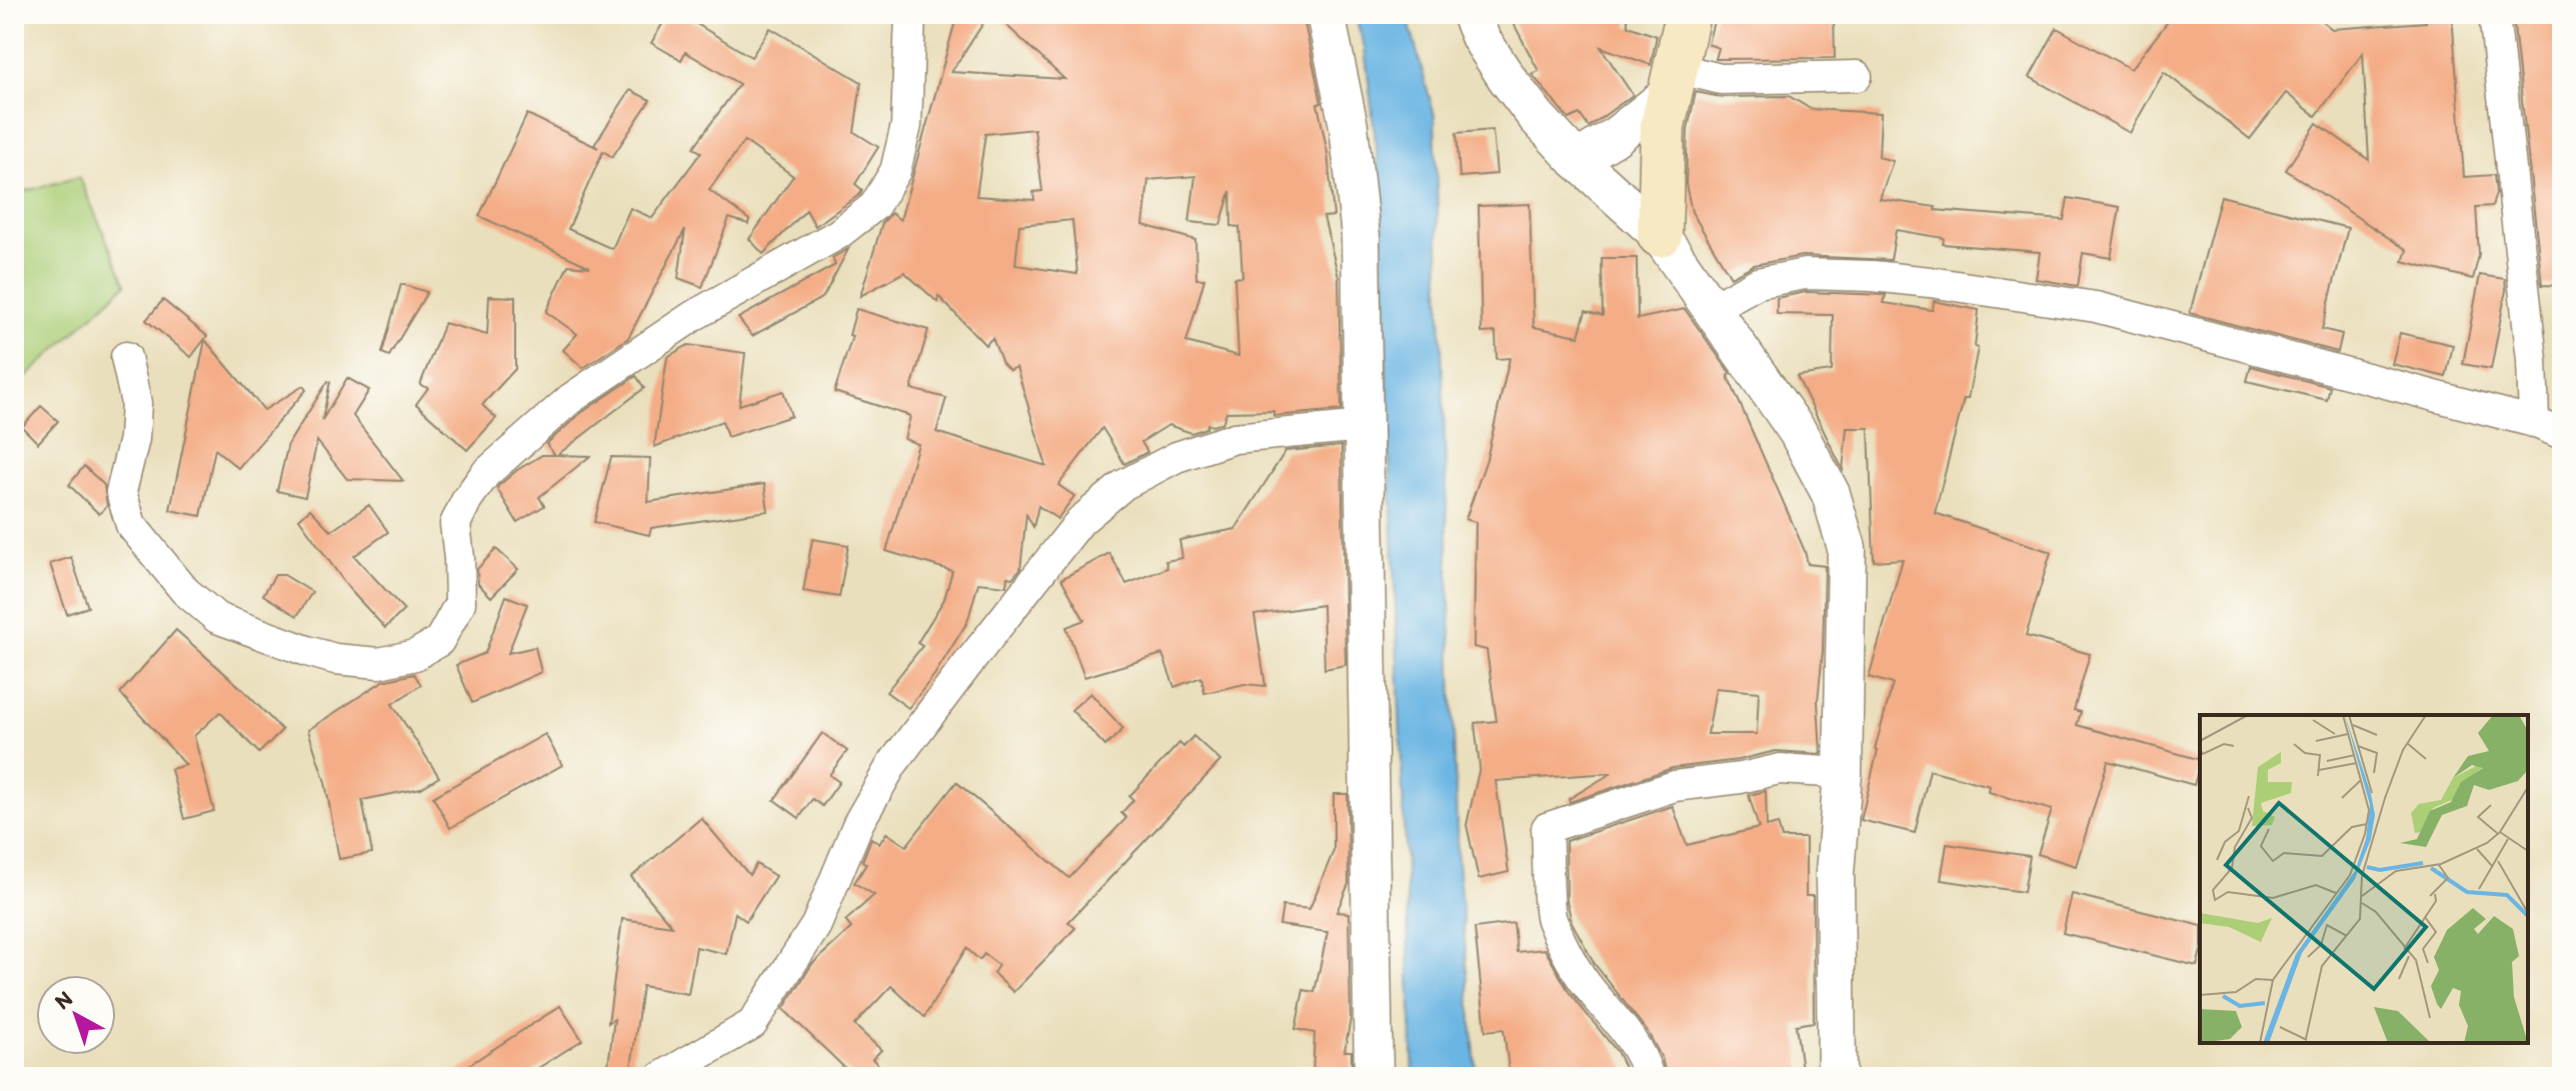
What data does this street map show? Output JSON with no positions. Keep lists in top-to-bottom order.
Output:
{
  "north": "top left"
}
